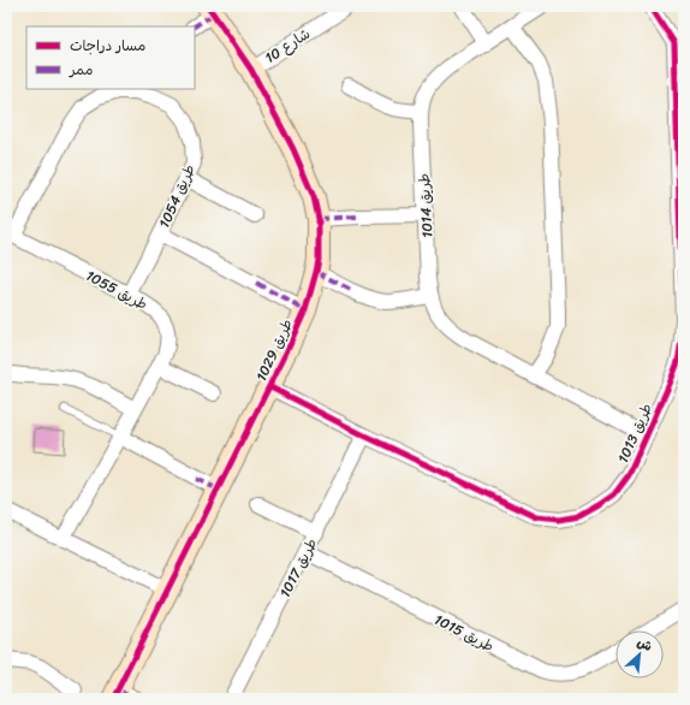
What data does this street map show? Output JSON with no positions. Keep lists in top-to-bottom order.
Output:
{
  "streets": {
    "street": [
      "شارع 10",
      "طريق 1054",
      "طريق 1014",
      "طريق 1055",
      "طريق 1029",
      "طريق 1013",
      "طريق 1017",
      "طريق 1015"
    ]
  },
  "crossings": [
    ["شارع 10", "طريق 1029"],
    ["طريق 1054", "طريق 1055"],
    ["طريق 1014", "طريق 1013"],
    ["طريق 1029", "طريق 1013"],
    ["طريق 1013", "طريق 1017"],
    ["طريق 1017", "طريق 1015"]
  ],
  "legend": ["مسار دراجات", "ممر"],
  "north": "top right"
}
